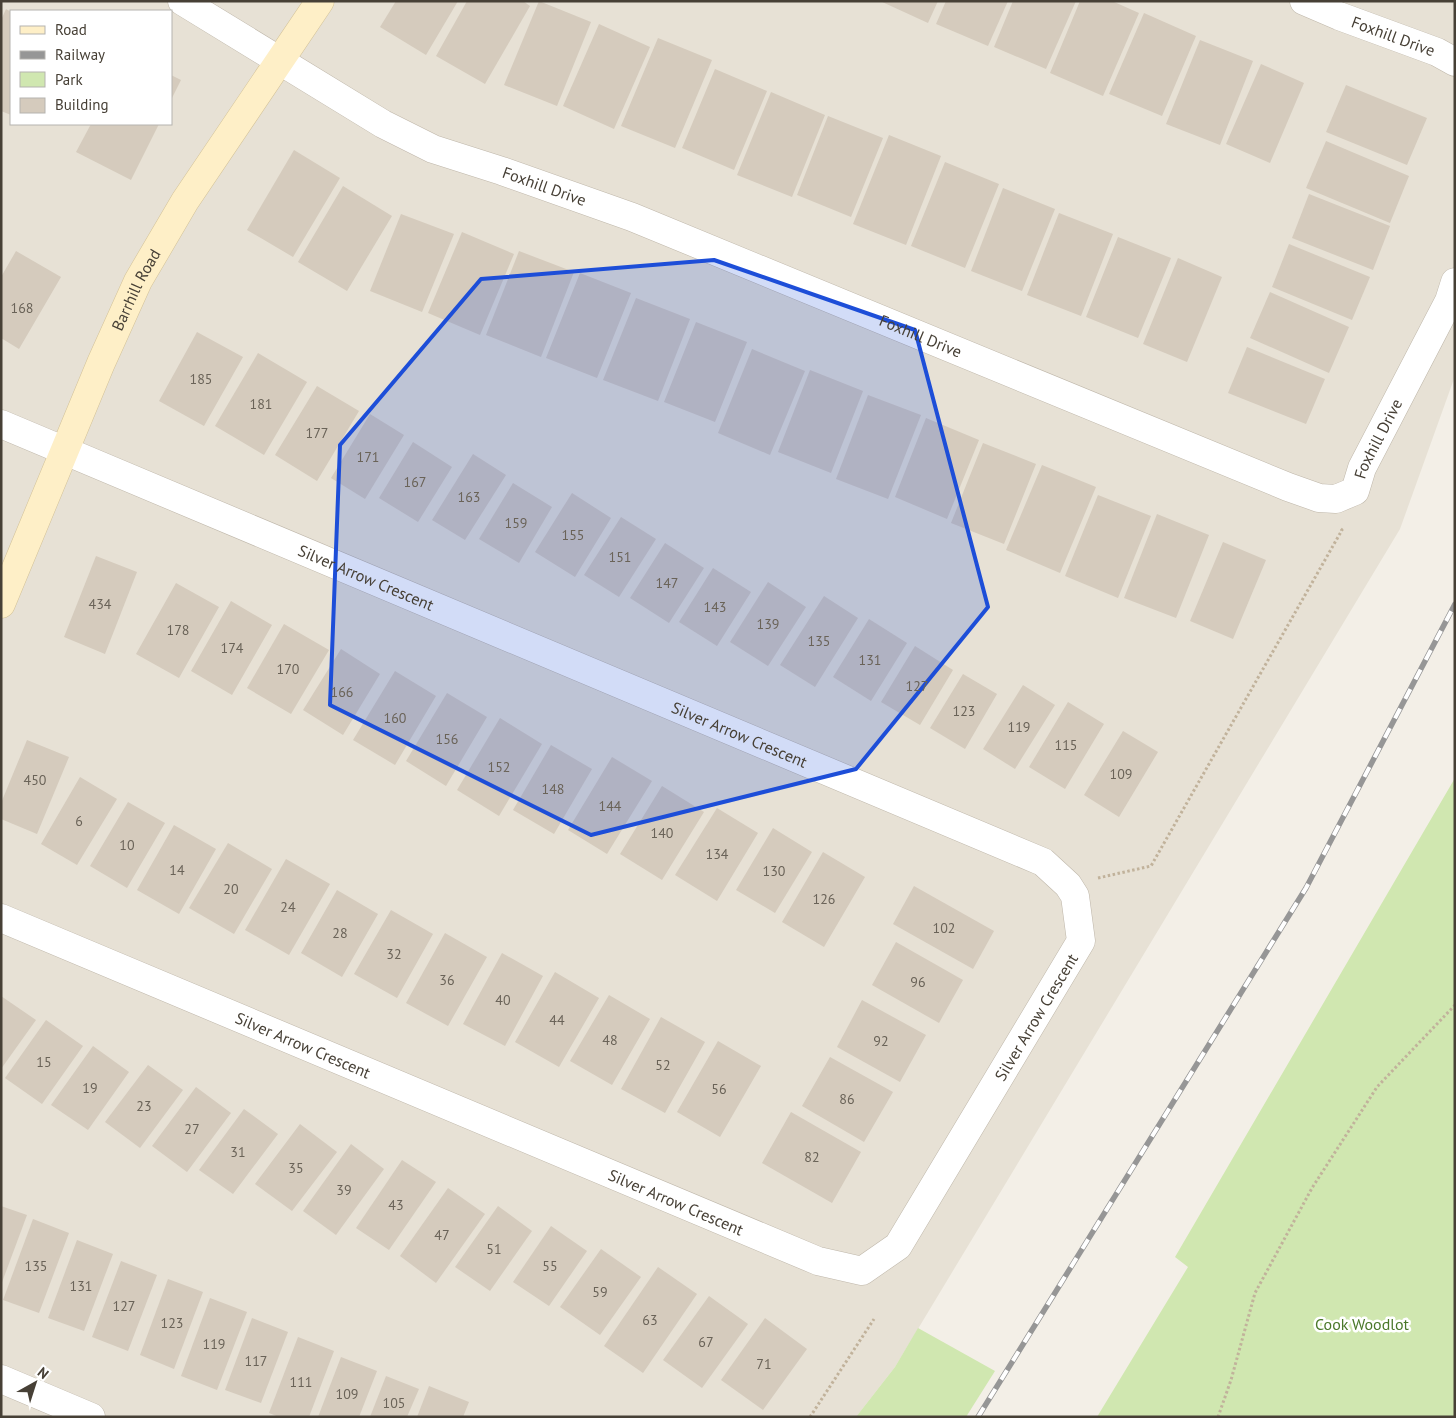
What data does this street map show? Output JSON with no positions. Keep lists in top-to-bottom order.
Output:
{
  "streets": {
    "street": ["Foxhill Drive", "Barrhill Road", "Silver Arrow Crescent"]
  },
  "crossings": [
    ["Foxhill Drive", "Barrhill Road"],
    ["Barrhill Road", "Silver Arrow Crescent"]
  ],
  "parks": ["Cook Woodlot"],
  "house_numbers": [
    "168",
    "185",
    "181",
    "177",
    "171",
    "167",
    "163",
    "159",
    "155",
    "151",
    "147",
    "434",
    "143",
    "139",
    "178",
    "135",
    "174",
    "131",
    "170",
    "127",
    "166",
    "123",
    "160",
    "119",
    "156",
    "115",
    "152",
    "109",
    "450",
    "148",
    "144",
    "6",
    "140",
    "10",
    "134",
    "14",
    "130",
    "20",
    "126",
    "24",
    "102",
    "28",
    "32",
    "36",
    "96",
    "40",
    "44",
    "48",
    "92",
    "15",
    "52",
    "19",
    "56",
    "86",
    "23",
    "27",
    "31",
    "82",
    "35",
    "39",
    "43",
    "47",
    "51",
    "135",
    "55",
    "131",
    "59",
    "127",
    "63",
    "123",
    "67",
    "119",
    "117",
    "71",
    "111",
    "109",
    "105"
  ],
  "legend": [
    "Road",
    "Railway",
    "Park",
    "Building"
  ],
  "north": "top right"
}
